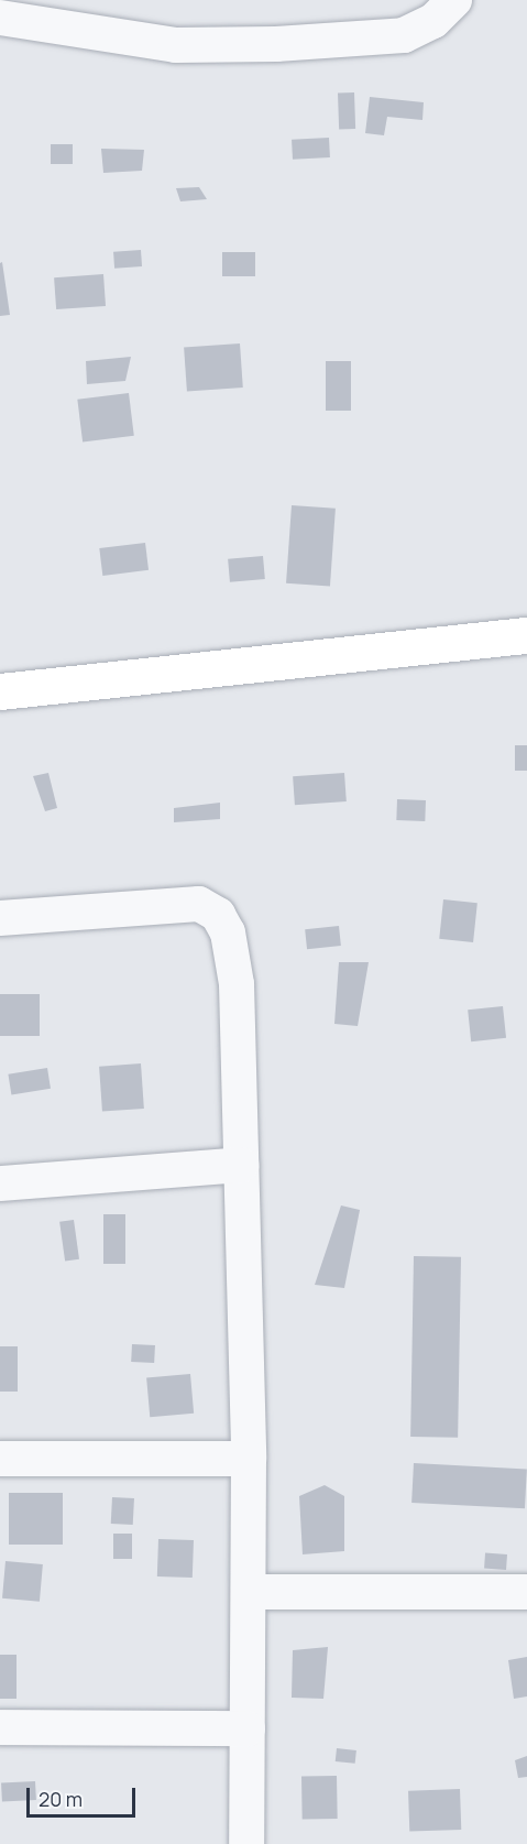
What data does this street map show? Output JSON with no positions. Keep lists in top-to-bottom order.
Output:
{
  "scale_bar": "20 m"
}
